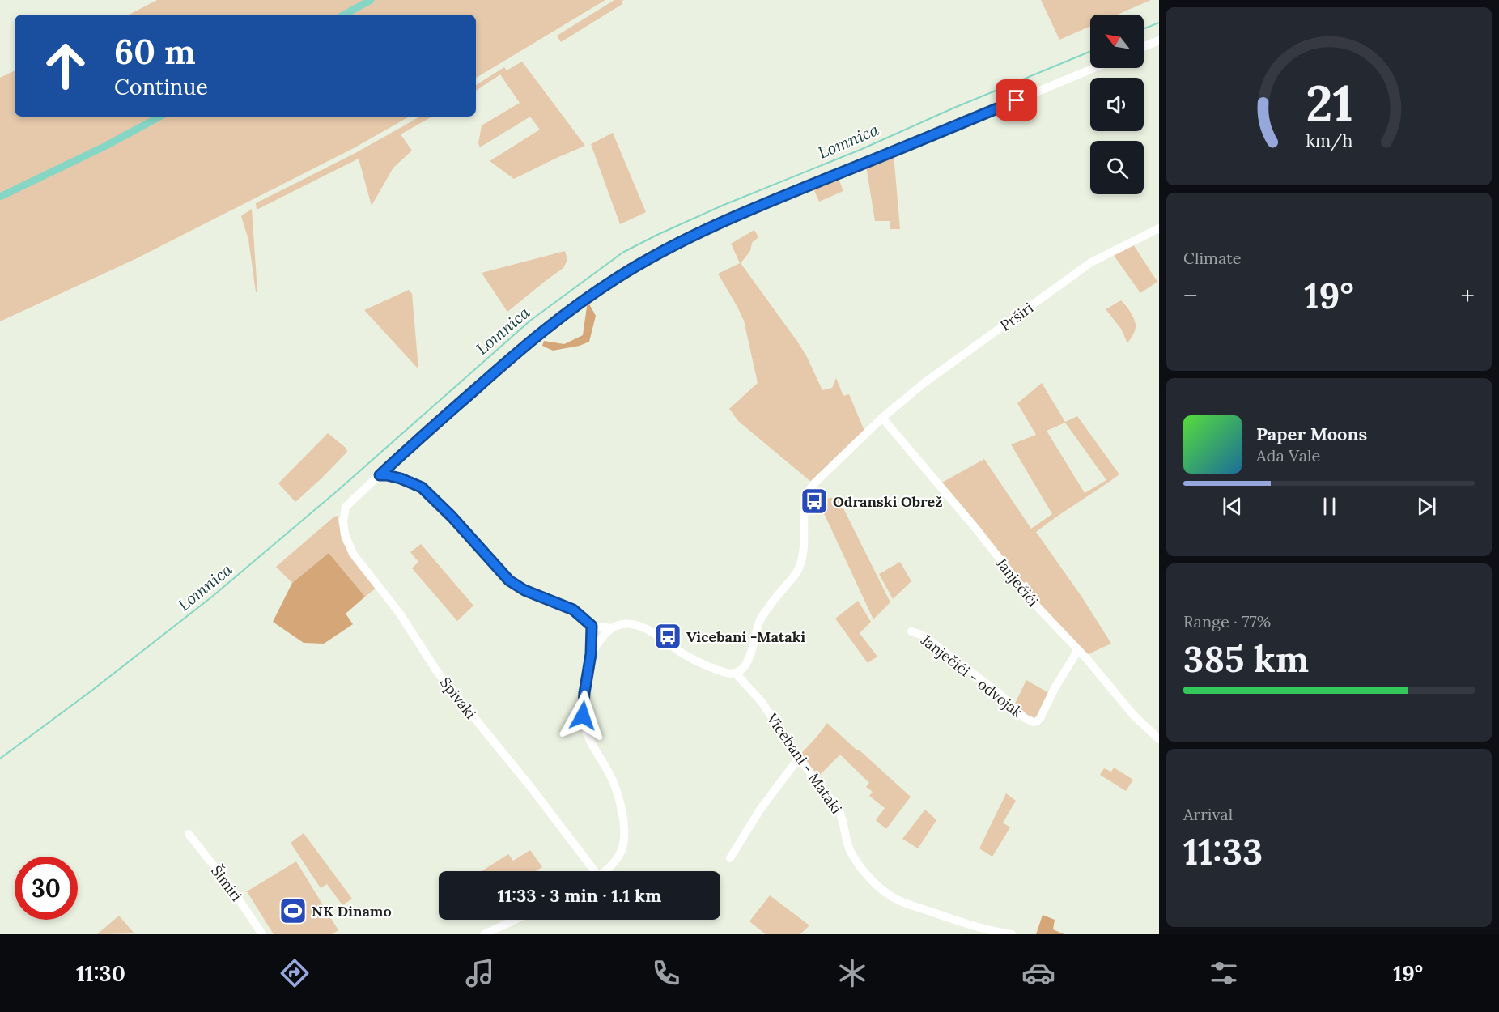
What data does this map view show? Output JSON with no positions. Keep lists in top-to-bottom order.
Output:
{
  "streets": {
    "street": [
      "Prširi",
      "Janječići",
      "Janječići - odvojak",
      "Spivaki",
      "Vicebani - Mataki",
      "Šimiri"
    ]
  },
  "crossings": [
    ["Prširi", "Janječići"],
    ["Prširi", "Vicebani - Mataki"],
    ["Janječići", "Janječići - odvojak"]
  ],
  "water": ["Lomnica"],
  "places": {
    "bus stop": ["Odranski Obrež", "Vicebani -Mataki"],
    "sports": ["NK Dinamo"]
  },
  "north": "top left",
  "page": {
    "turn": ["60 m", "Continue"],
    "tile": [
      "Climate",
      ["Range · 77%", "385 km"],
      ["Arrival", "11:33"]
    ],
    "heat": ["−", "19°", "+"],
    "song": ["Paper Moons", "Ada Vale"],
    "limit": "30",
    "trip": "11:33 · 3 min · 1.1 km",
    "tabs": ["11:30", "19°"],
    "gauge": ["21", "km/h"]
  }
}
